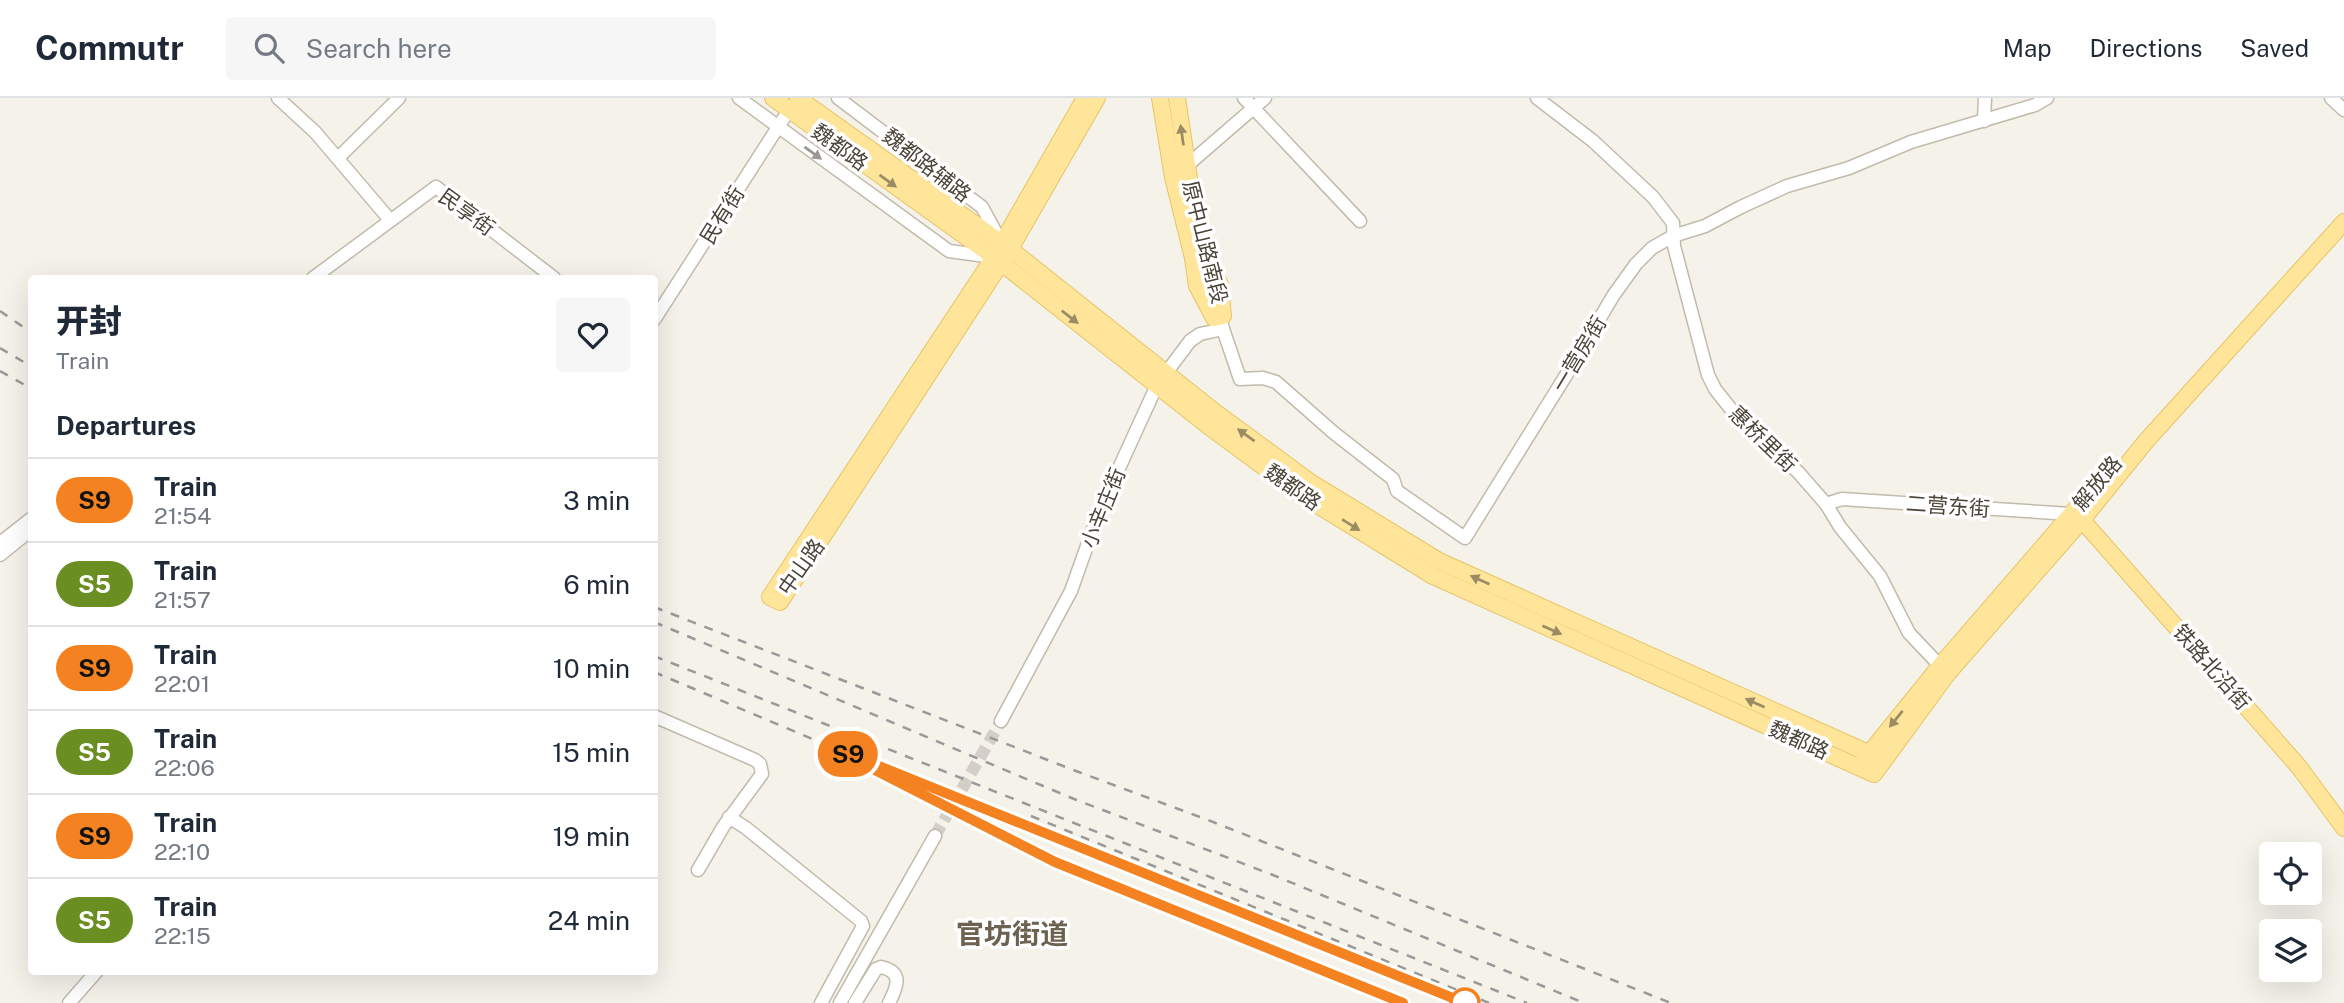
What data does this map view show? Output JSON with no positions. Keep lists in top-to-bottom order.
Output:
{
  "streets": {
    "main road": [
      "魏都路",
      "原中山路南段",
      "解放路",
      "中山路",
      "铁路北沿街"
    ],
    "street": [
      "魏都路辅路",
      "民享街",
      "民有街",
      "一营房街",
      "惠桥里街",
      "二营东街",
      "小辛庄街"
    ]
  },
  "crossings": [
    ["魏都路", "魏都路辅路"],
    ["魏都路", "民有街"],
    ["魏都路", "解放路"],
    ["魏都路", "小辛庄街"],
    ["魏都路", "中山路"],
    ["魏都路辅路", "中山路"],
    ["原中山路南段", "一营房街"],
    ["原中山路南段", "小辛庄街"],
    ["一营房街", "惠桥里街"],
    ["一营房街", "小辛庄街"],
    ["惠桥里街", "解放路"],
    ["惠桥里街", "二营东街"],
    ["解放路", "二营东街"],
    ["解放路", "铁路北沿街"],
    ["二营东街", "铁路北沿街"]
  ],
  "districts": ["官坊街道"],
  "page": {
    "header": "Commutr",
    "search": "Search here",
    "nav": ["Map", "Directions", "Saved"],
    "on_map": "S9",
    "heading": [
      ["开封", "Train"],
      "Departures"
    ],
    "list": [
      {
        "mark": "S9",
        "name": "Train",
        "note": "21:54",
        "value": "3 min"
      },
      {
        "mark": "S5",
        "name": "Train",
        "note": "21:57",
        "value": "6 min"
      },
      {
        "mark": "S9",
        "name": "Train",
        "note": "22:01",
        "value": "10 min"
      },
      {
        "mark": "S5",
        "name": "Train",
        "note": "22:06",
        "value": "15 min"
      },
      {
        "mark": "S9",
        "name": "Train",
        "note": "22:10",
        "value": "19 min"
      },
      {
        "mark": "S5",
        "name": "Train",
        "note": "22:15",
        "value": "24 min"
      }
    ]
  }
}
